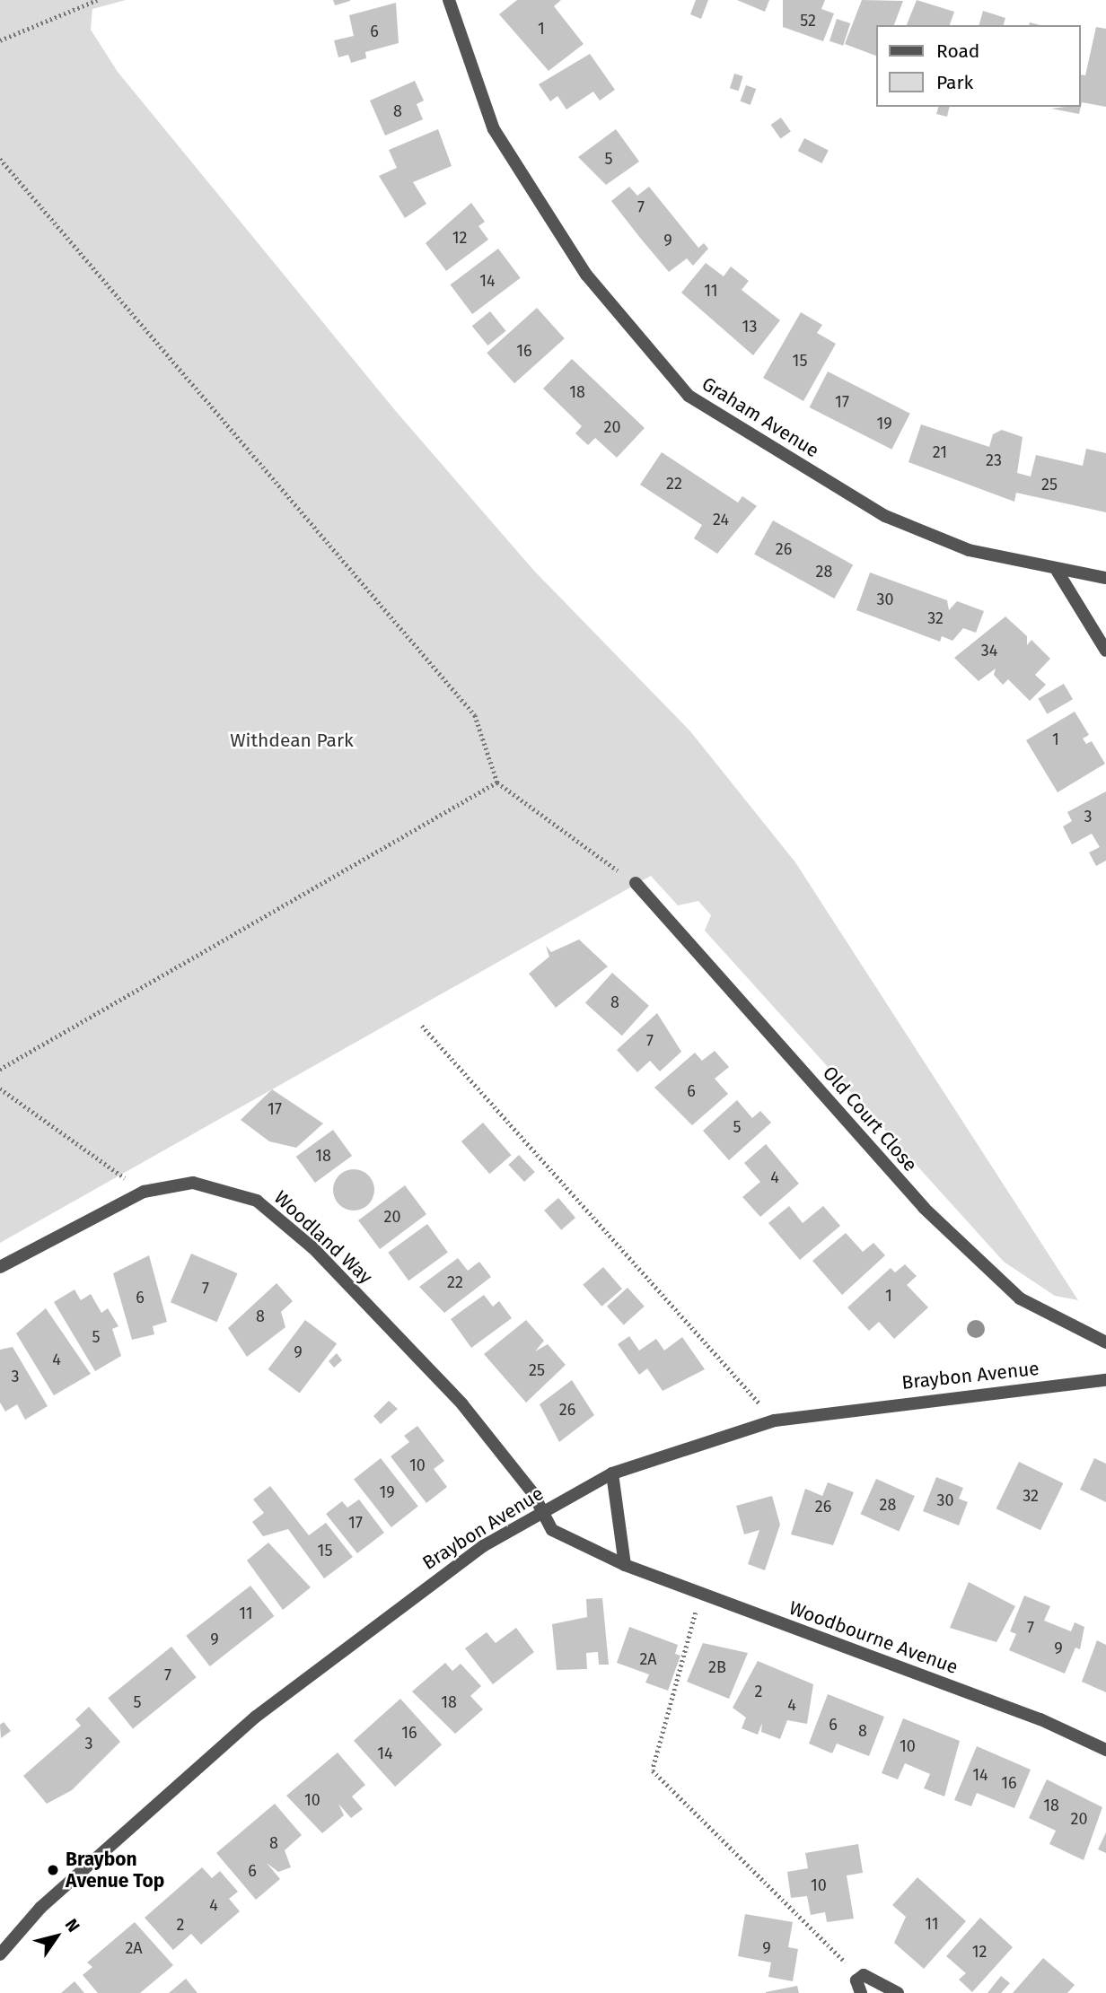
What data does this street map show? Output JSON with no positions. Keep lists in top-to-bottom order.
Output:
{
  "streets": {
    "street": [
      "Graham Avenue",
      "Old Court Close",
      "Woodland Way",
      "Braybon Avenue",
      "Woodbourne Avenue"
    ]
  },
  "crossings": [
    ["Woodland Way", "Braybon Avenue"],
    ["Woodland Way", "Woodbourne Avenue"],
    ["Braybon Avenue", "Woodbourne Avenue"]
  ],
  "parks": ["Withdean Park"],
  "places": ["Braybon Avenue Top"],
  "house_numbers": [
    "52",
    "1",
    "6",
    "8",
    "5",
    "7",
    "12",
    "9",
    "14",
    "11",
    "13",
    "16",
    "15",
    "18",
    "17",
    "19",
    "20",
    "21",
    "23",
    "22",
    "25",
    "24",
    "26",
    "28",
    "30",
    "32",
    "34",
    "1",
    "3",
    "8",
    "7",
    "6",
    "17",
    "5",
    "18",
    "4",
    "20",
    "22",
    "7",
    "1",
    "6",
    "8",
    "5",
    "9",
    "4",
    "25",
    "3",
    "26",
    "10",
    "19",
    "32",
    "30",
    "28",
    "26",
    "17",
    "15",
    "11",
    "7",
    "9",
    "9",
    "2A",
    "2B",
    "7",
    "2",
    "5",
    "18",
    "4",
    "6",
    "8",
    "16",
    "3",
    "10",
    "14",
    "14",
    "16",
    "10",
    "18",
    "20",
    "8",
    "6",
    "10",
    "4",
    "11",
    "2",
    "2A",
    "9",
    "12"
  ],
  "legend": ["Road", "Park"],
  "north": "top right"
}
